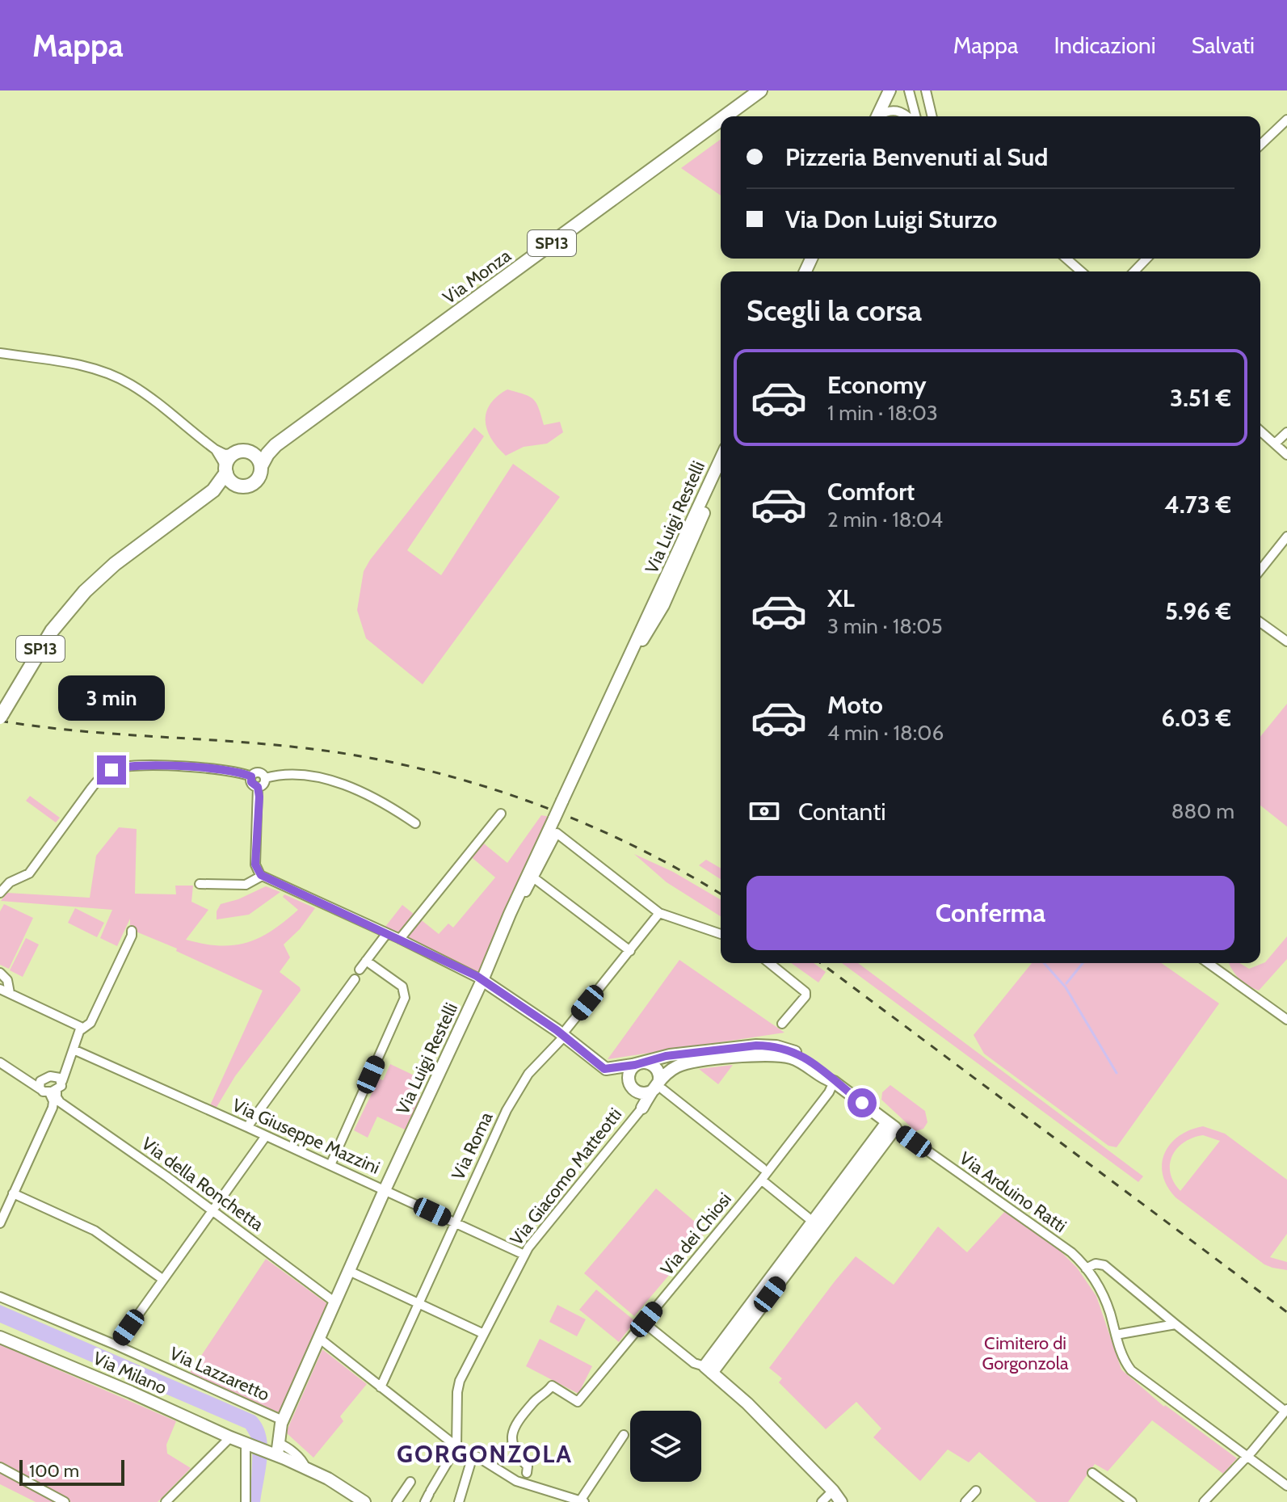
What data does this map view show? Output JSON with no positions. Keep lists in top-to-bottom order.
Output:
{
  "streets": {
    "main road": ["SP13", "Via Monza"],
    "street": [
      "Via Luigi Restelli",
      "Via Giuseppe Mazzini",
      "Via Roma",
      "Via Giacomo Matteotti",
      "Via della Ronchetta",
      "Via Arduino Ratti",
      "Via dei Chiosi",
      "Via Milano",
      "Via Lazzaretto"
    ]
  },
  "crossings": [
    ["Via Luigi Restelli", "Via Giuseppe Mazzini"],
    ["Via Luigi Restelli", "Via della Ronchetta"],
    ["Via Luigi Restelli", "Via Milano"],
    ["Via Luigi Restelli", "Via Lazzaretto"],
    ["Via Giuseppe Mazzini", "Via Roma"],
    ["Via Giuseppe Mazzini", "Via Giacomo Matteotti"]
  ],
  "districts": ["GORGONZOLA"],
  "parks": ["Cimitero di Gorgonzola"],
  "scale_bar": "100 m",
  "page": {
    "header": "Mappa",
    "nav": ["Mappa", "Indicazioni", "Salvati"],
    "banner": ["Pizzeria Benvenuti al Sud", "Via Don Luigi Sturzo"],
    "heading": "Scegli la corsa",
    "list": [
      {
        "name": "Economy",
        "note": "1 min · 18:03",
        "value": "3.51 €"
      },
      {
        "name": "Comfort",
        "note": "2 min · 18:04",
        "value": "4.73 €"
      },
      {
        "name": "XL",
        "note": "3 min · 18:05",
        "value": "5.96 €"
      },
      {
        "name": "Moto",
        "note": "4 min · 18:06",
        "value": "6.03 €"
      }
    ],
    "bubble": "3 min",
    "pay": ["Contanti", "880 m"],
    "buttons": "Conferma",
    "scale": "100 m"
  }
}
